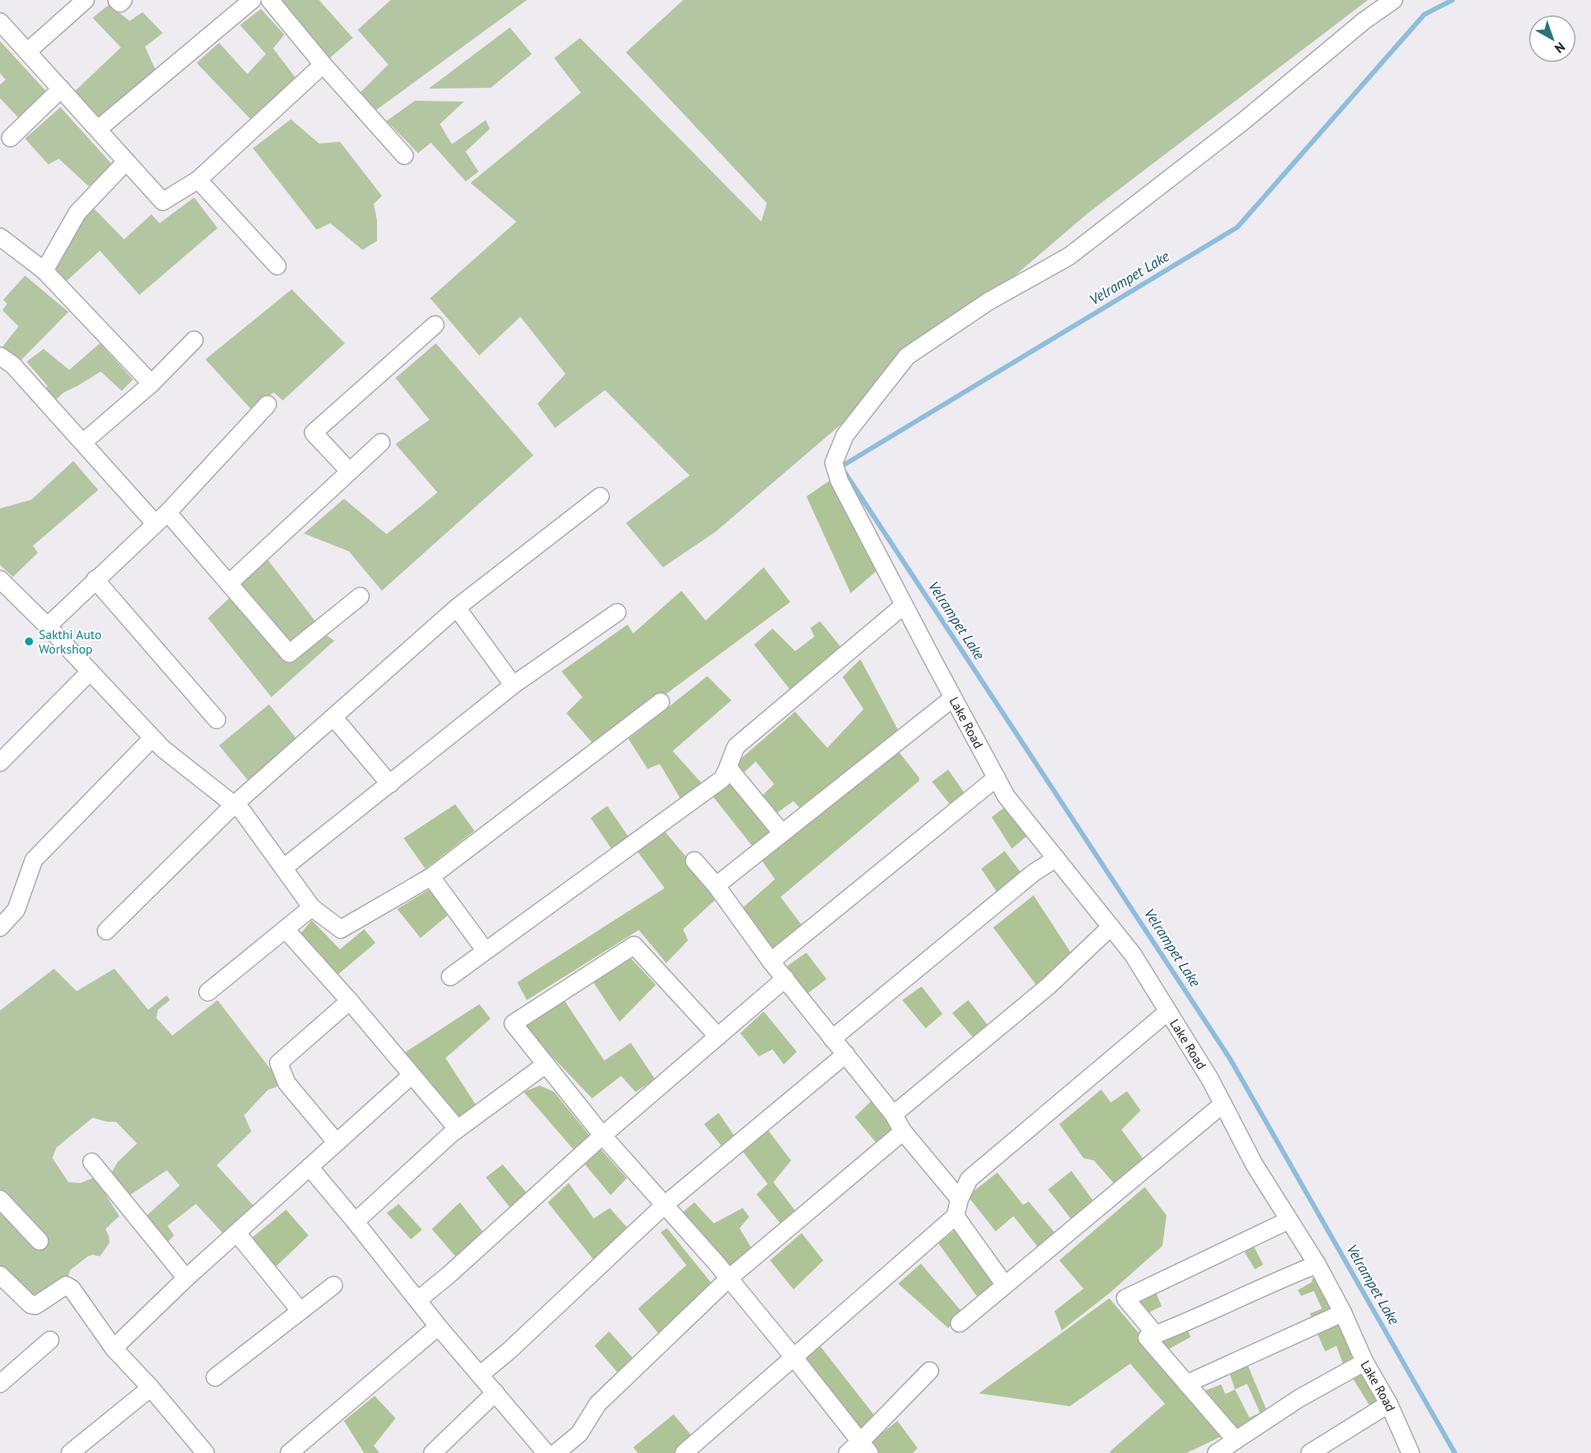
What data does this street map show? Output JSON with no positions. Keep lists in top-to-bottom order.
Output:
{
  "streets": {
    "street": ["Lake Road"]
  },
  "water": ["Velrampet Lake"],
  "places": ["Sakthi Auto Workshop"],
  "north": "bottom right"
}
